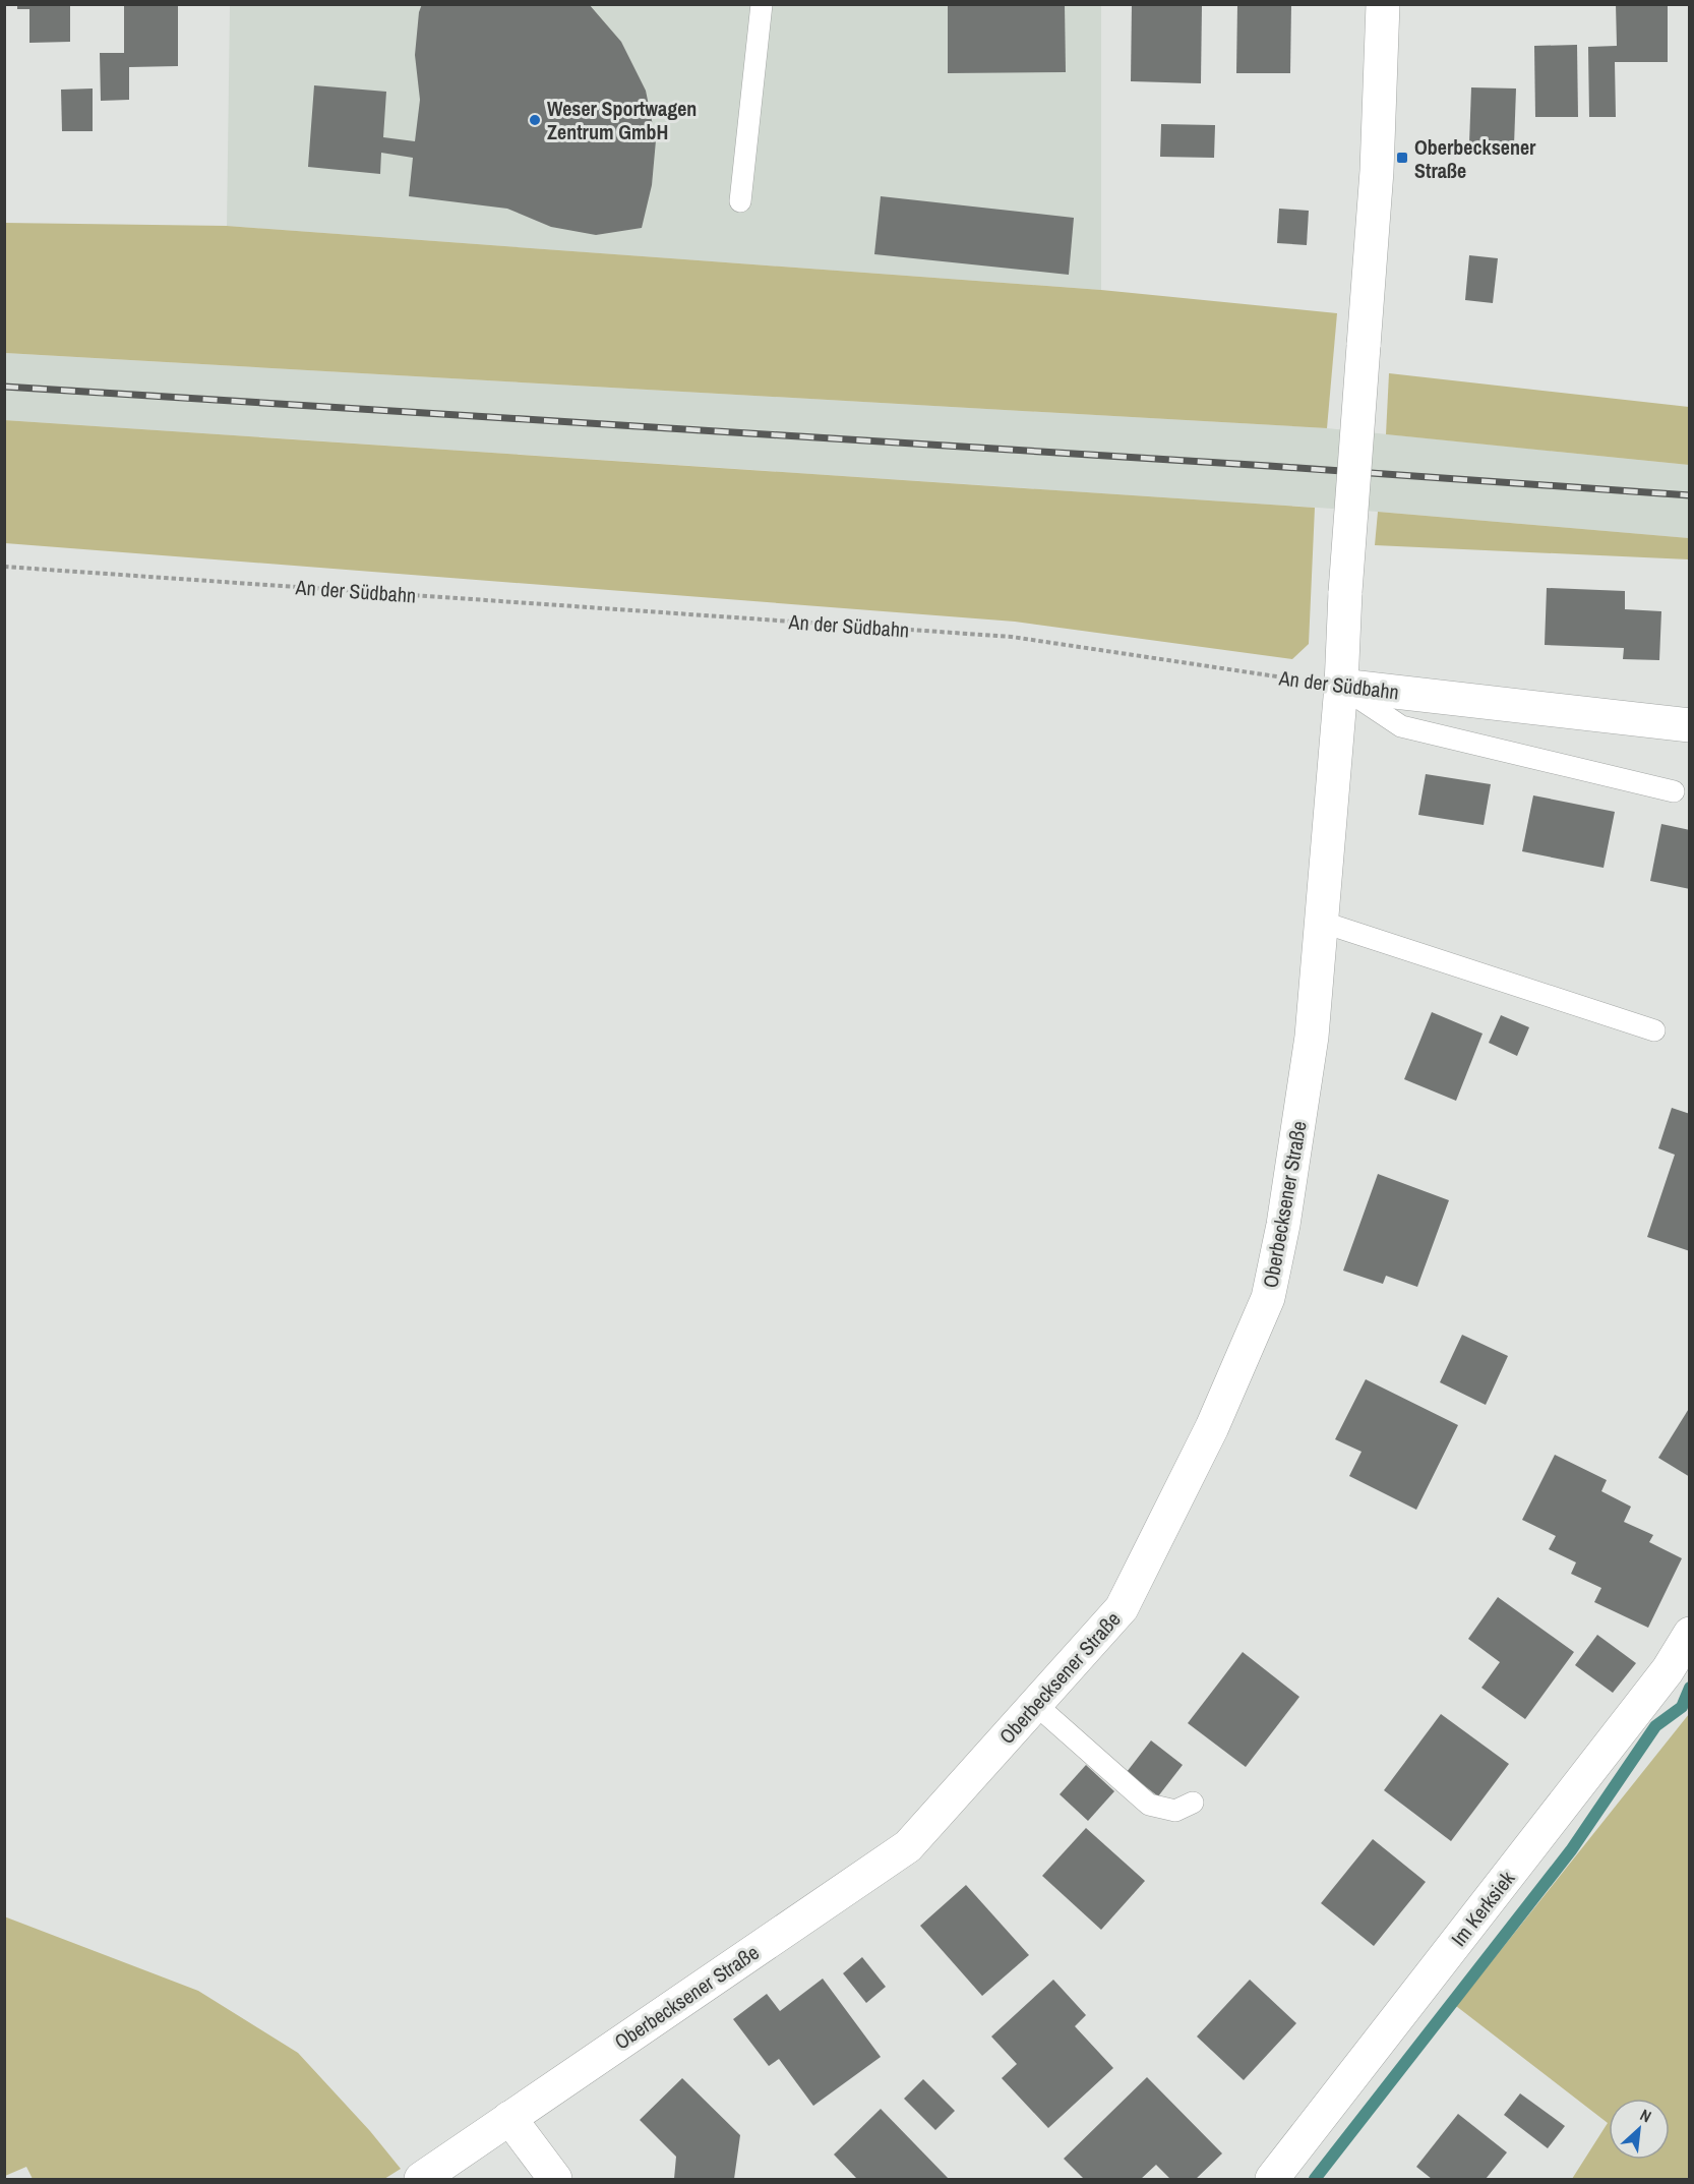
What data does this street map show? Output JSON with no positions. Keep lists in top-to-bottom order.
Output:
{
  "streets": {
    "street": ["An der Südbahn", "Oberbecksener Straße", "Im Kerksiek"]
  },
  "crossings": [
    ["An der Südbahn", "Oberbecksener Straße"]
  ],
  "places": {
    "other": ["Weser Sportwagen Zentrum GmbH"],
    "transit": ["Oberbecksener Straße"]
  },
  "north": "top right"
}
